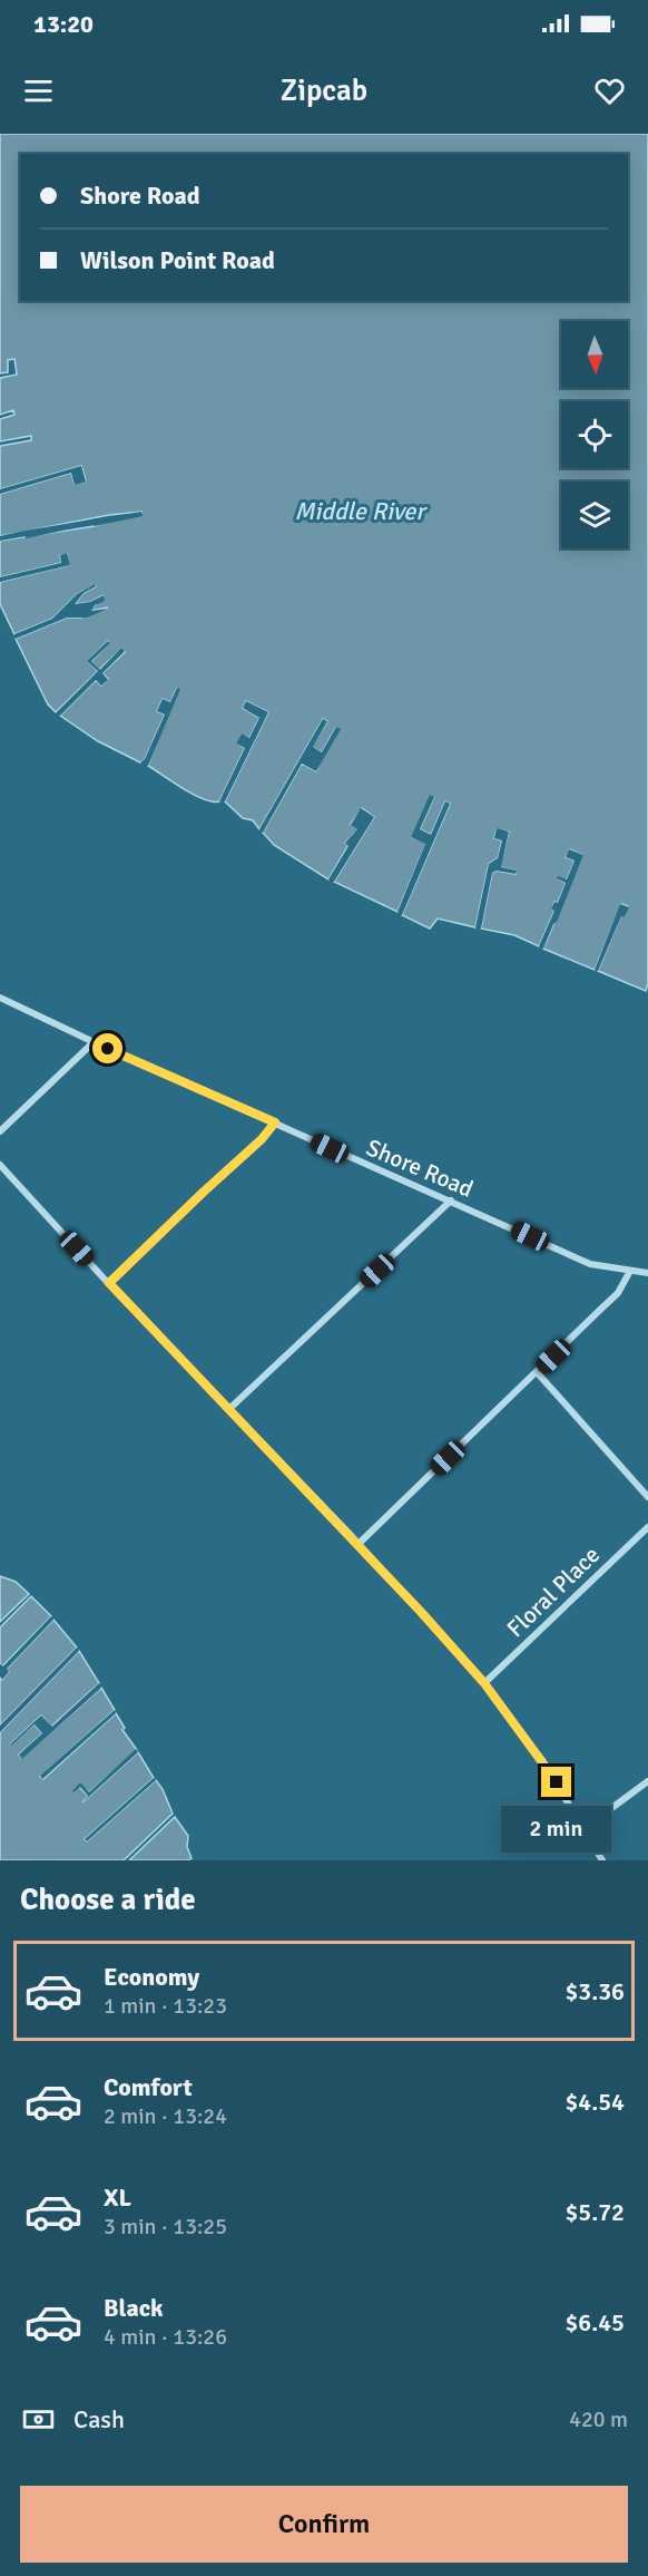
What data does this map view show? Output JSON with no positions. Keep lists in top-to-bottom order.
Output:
{
  "streets": {
    "street": ["Shore Road", "Floral Place"]
  },
  "water": ["Middle River"],
  "north": "bottom",
  "page": {
    "status": "13:20",
    "header": "Zipcab",
    "banner": ["Shore Road", "Wilson Point Road"],
    "bubble": "2 min",
    "heading": "Choose a ride",
    "list": [
      {
        "name": "Economy",
        "note": "1 min · 13:23",
        "value": "$3.36"
      },
      {
        "name": "Comfort",
        "note": "2 min · 13:24",
        "value": "$4.54"
      },
      {
        "name": "XL",
        "note": "3 min · 13:25",
        "value": "$5.72"
      },
      {
        "name": "Black",
        "note": "4 min · 13:26",
        "value": "$6.45"
      }
    ],
    "pay": ["Cash", "420 m"],
    "buttons": "Confirm"
  }
}
